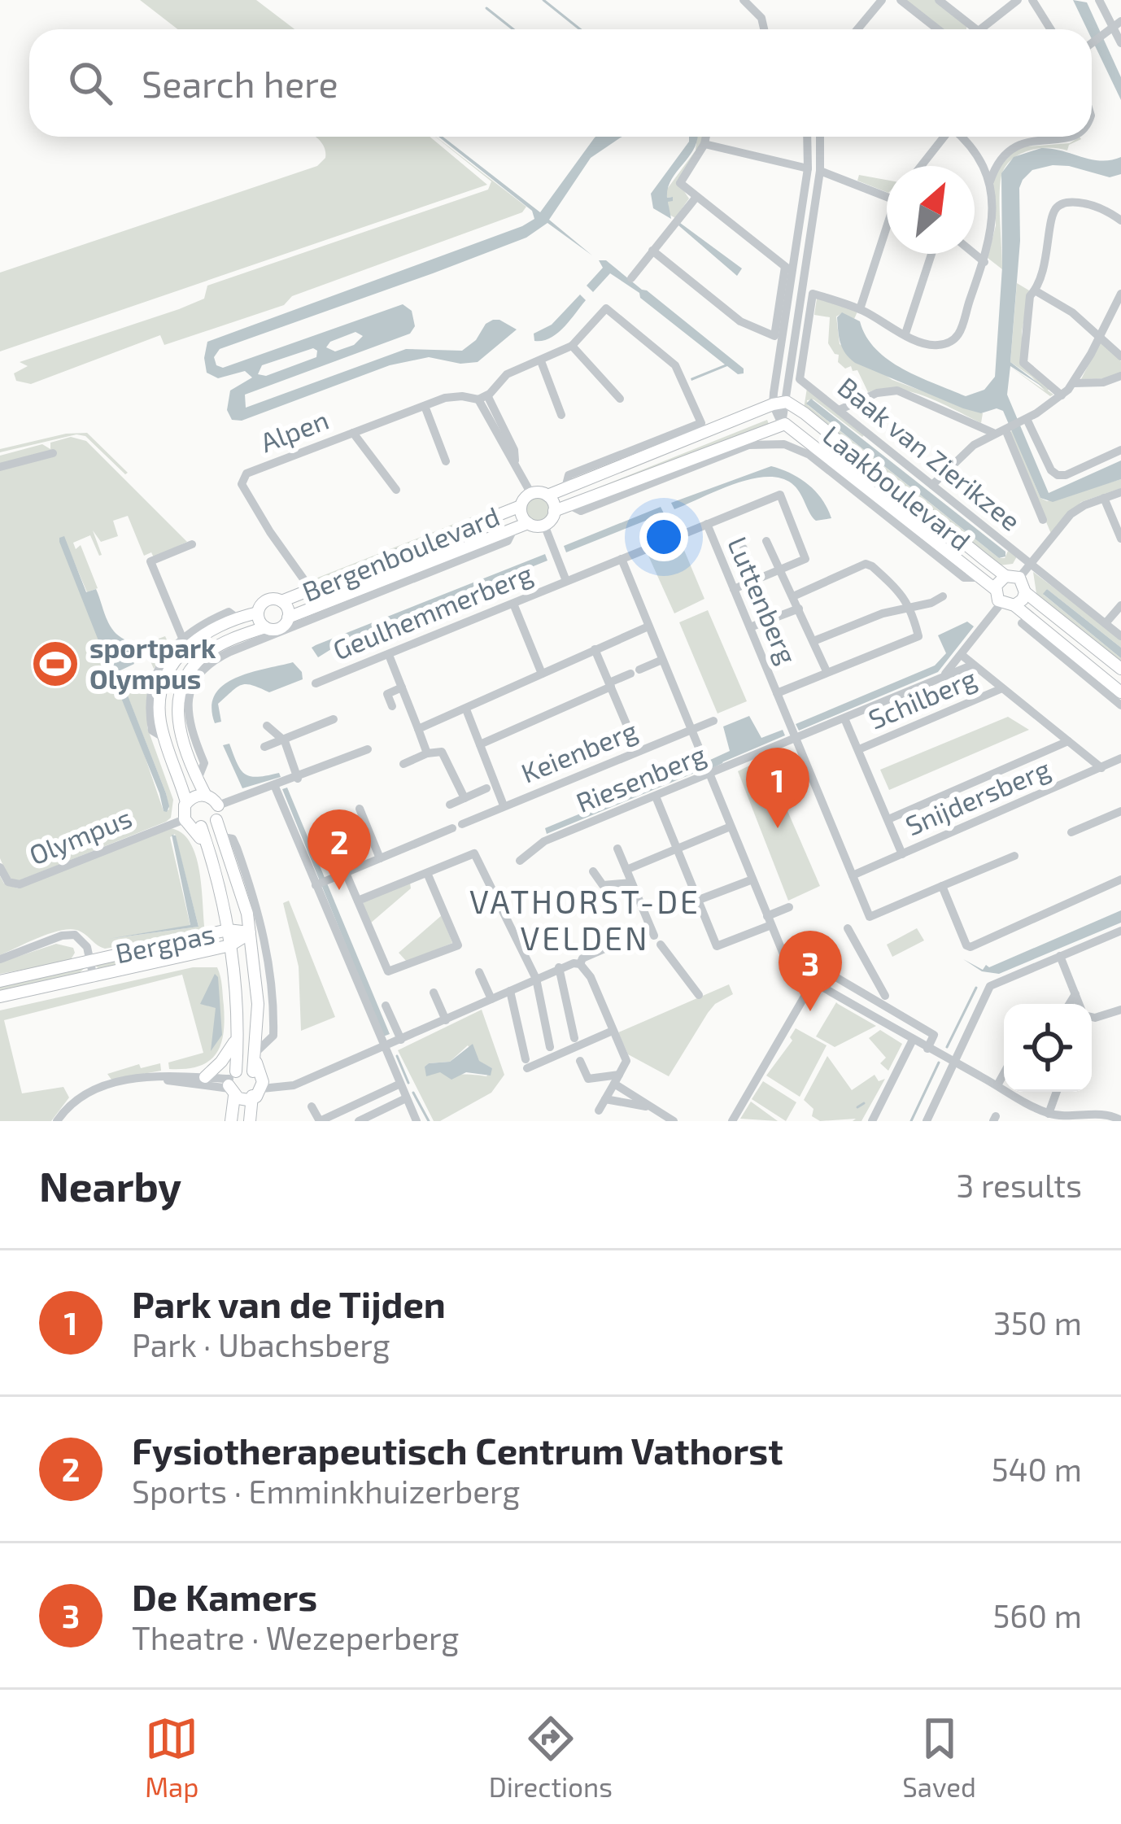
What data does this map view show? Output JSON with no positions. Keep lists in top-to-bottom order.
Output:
{
  "streets": {
    "main road": ["Laakboulevard", "Bergenboulevard", "Bergpas"],
    "street": [
      "Alpen",
      "Baak van Zierikzee",
      "Luttenberg",
      "Geulhemmerberg",
      "Schilberg",
      "Keienberg",
      "Riesenberg",
      "Snijdersberg",
      "Olympus"
    ]
  },
  "crossings": [
    ["Laakboulevard", "Riesenberg"],
    ["Luttenberg", "Geulhemmerberg"],
    ["Luttenberg", "Riesenberg"],
    ["Luttenberg", "Snijdersberg"]
  ],
  "districts": ["VATHORST-DE VELDEN"],
  "places": {
    "sports": ["sportpark Olympus"]
  },
  "north": "top right",
  "page": {
    "search": "Search here",
    "pins": ["1", "2", "3"],
    "heading": ["Nearby", "3 results"],
    "list": [
      {
        "mark": "1",
        "name": "Park van de Tijden",
        "note": "Park · Ubachsberg",
        "value": "350 m"
      },
      {
        "mark": "2",
        "name": "Fysiotherapeutisch Centrum Vathorst",
        "note": "Sports · Emminkhuizerberg",
        "value": "540 m"
      },
      {
        "mark": "3",
        "name": "De Kamers",
        "note": "Theatre · Wezeperberg",
        "value": "560 m"
      }
    ],
    "nav": ["Map", "Directions", "Saved"]
  }
}
